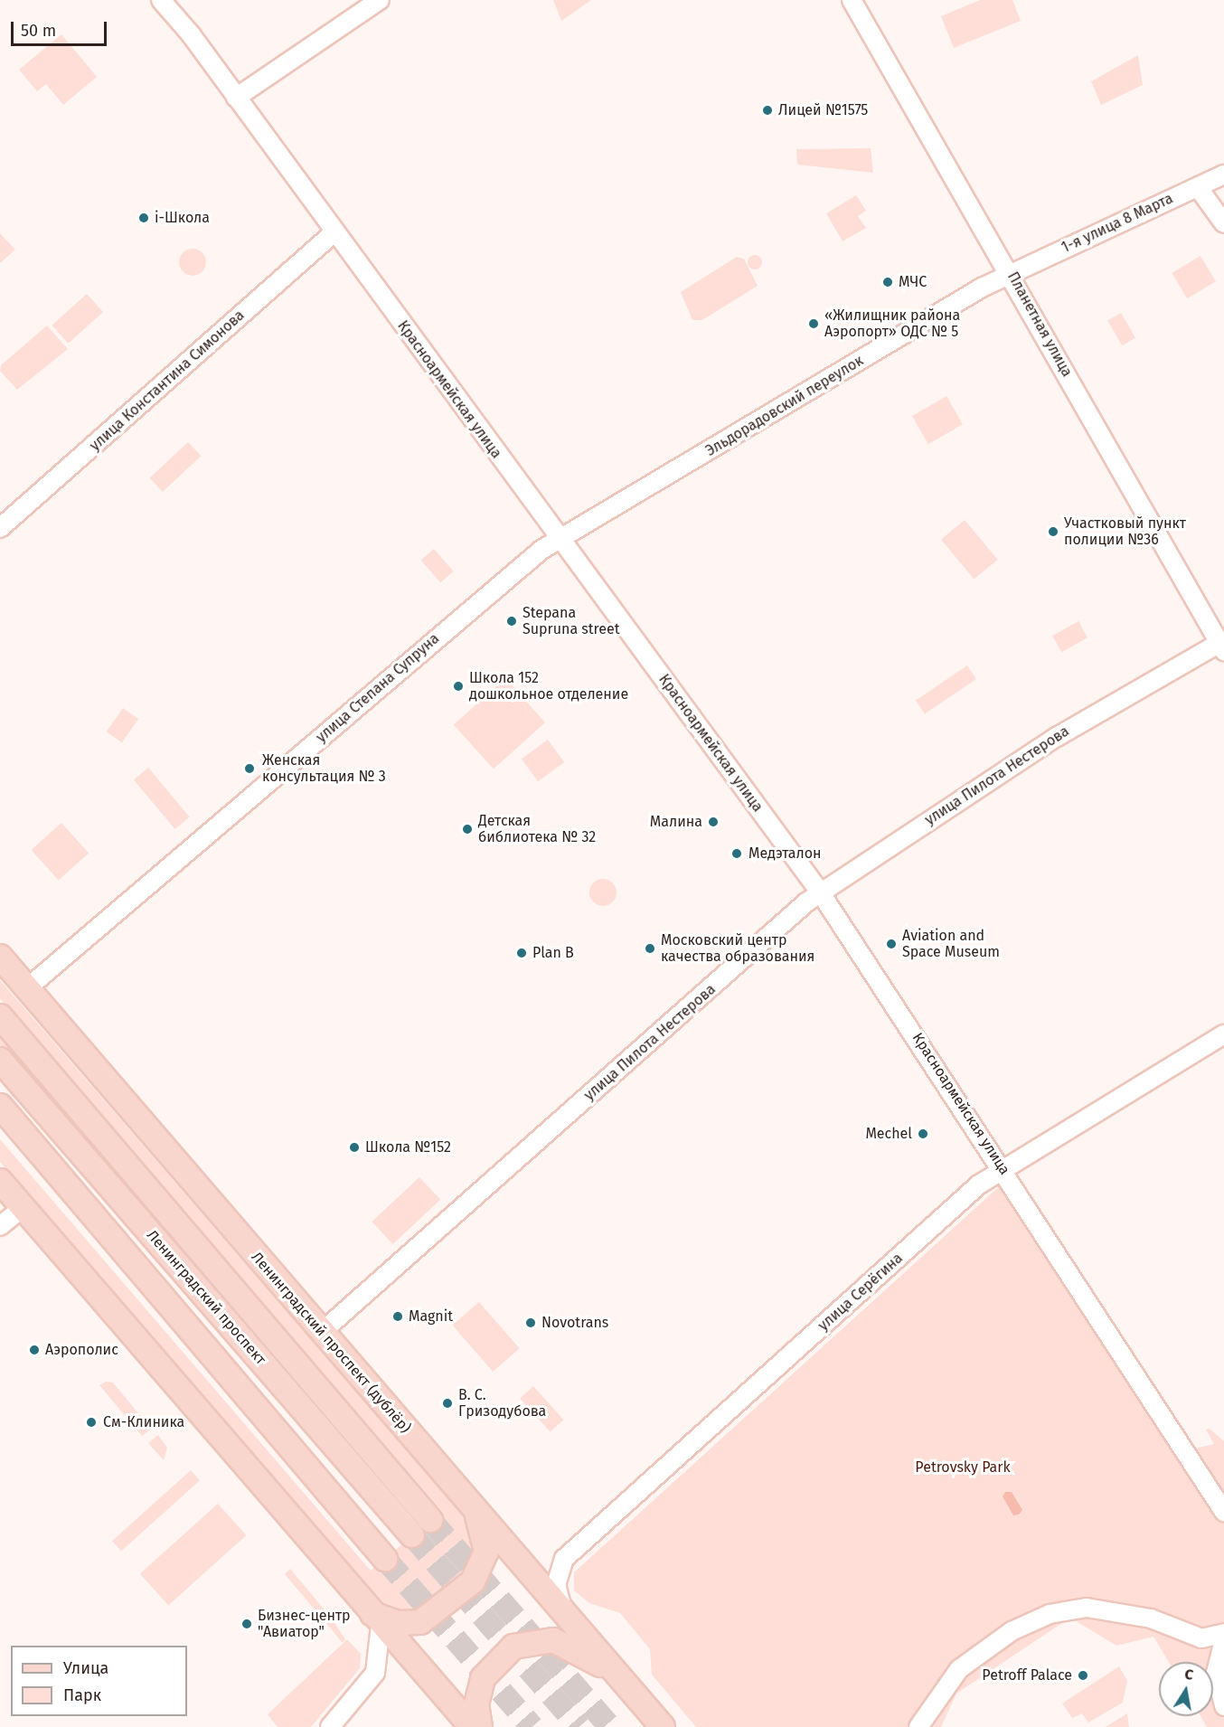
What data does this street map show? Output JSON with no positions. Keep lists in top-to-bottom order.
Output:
{
  "streets": {
    "main road": ["Ленинградский проспект", "Ленинградский проспект (дублёр)"],
    "street": [
      "1-я улица 8 Марта",
      "Планетная улица",
      "улица Константина Симонова",
      "Красноармейская улица",
      "Эльдорадовский переулок",
      "улица Степана Супруна",
      "улица Пилота Нестерова",
      "улица Серёгина"
    ]
  },
  "crossings": [
    ["1-я улица 8 Марта", "Планетная улица"],
    ["1-я улица 8 Марта", "Эльдорадовский переулок"],
    ["Планетная улица", "Эльдорадовский переулок"],
    ["Планетная улица", "улица Пилота Нестерова"],
    ["улица Константина Симонова", "Красноармейская улица"],
    ["Красноармейская улица", "Эльдорадовский переулок"],
    ["Красноармейская улица", "улица Степана Супруна"],
    ["Красноармейская улица", "улица Пилота Нестерова"],
    ["Красноармейская улица", "улица Серёгина"],
    ["Эльдорадовский переулок", "улица Степана Супруна"],
    ["улица Степана Супруна", "Ленинградский проспект (дублёр)"],
    ["улица Пилота Нестерова", "Ленинградский проспект (дублёр)"],
    ["улица Серёгина", "Ленинградский проспект (дублёр)"]
  ],
  "parks": ["Petrovsky Park"],
  "places": [
    "Лицей №1575",
    "i-Школа",
    "МЧС",
    "«Жилищник района Аэропорт» ОДС № 5",
    "Участковый пункт полиции №36",
    "Stepana Supruna street",
    "Школа 152 дошкольное отделение",
    "Женская консультация № 3",
    "Малина",
    "Детская библиотека № 32",
    "Медэталон",
    "Aviation and Space Museum",
    "Московский центр качества образования",
    "Plan B",
    "Mechel",
    "Школа №152",
    "Magnit",
    "Novotrans",
    "Аэрополис",
    "В. С. Гризодубова",
    "См-Клиника",
    "Бизнес-центр \"Авиатор\"",
    "Petroff Palace"
  ],
  "legend": ["Улица", "Парк"],
  "scale_bar": "50 m",
  "north": "top"
}
